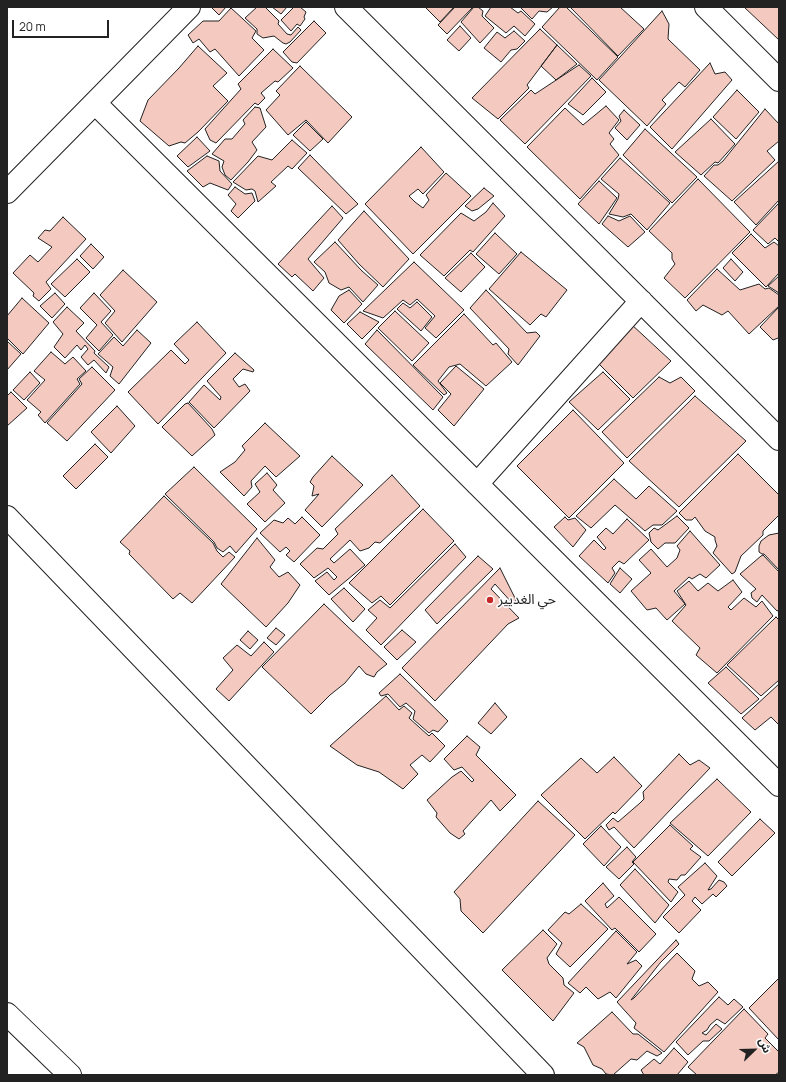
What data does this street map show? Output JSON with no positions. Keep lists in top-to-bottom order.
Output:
{
  "places": ["حي الغديير"],
  "scale_bar": "20 m",
  "north": "top right"
}
